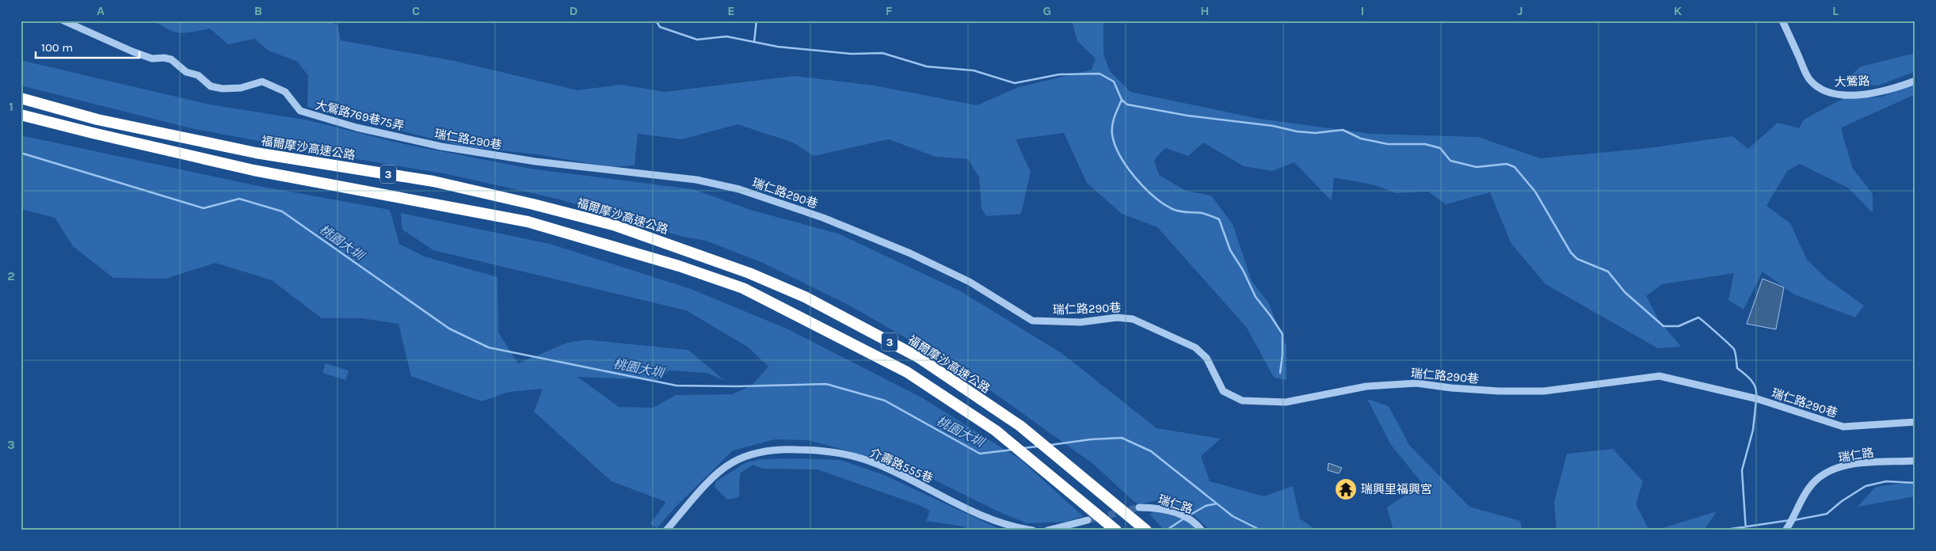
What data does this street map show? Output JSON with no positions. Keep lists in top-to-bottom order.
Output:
{
  "streets": {
    "highway": ["福爾摩沙高速公路", "3"],
    "street": [
      "大鶯路",
      "大鶯路769巷75弄",
      "瑞仁路290巷",
      "瑞仁路",
      "介壽路555巷"
    ]
  },
  "crossings": [
    ["大鶯路769巷75弄", "瑞仁路290巷"]
  ],
  "water": ["桃園大圳"],
  "places": {
    "temple": ["瑞興里福興宮"]
  },
  "scale_bar": "100 m",
  "grid": {
    "columns": [
      "A",
      "B",
      "C",
      "D",
      "E",
      "F",
      "G",
      "H",
      "I",
      "J",
      "K",
      "L"
    ],
    "rows": ["1", "2", "3"]
  }
}
